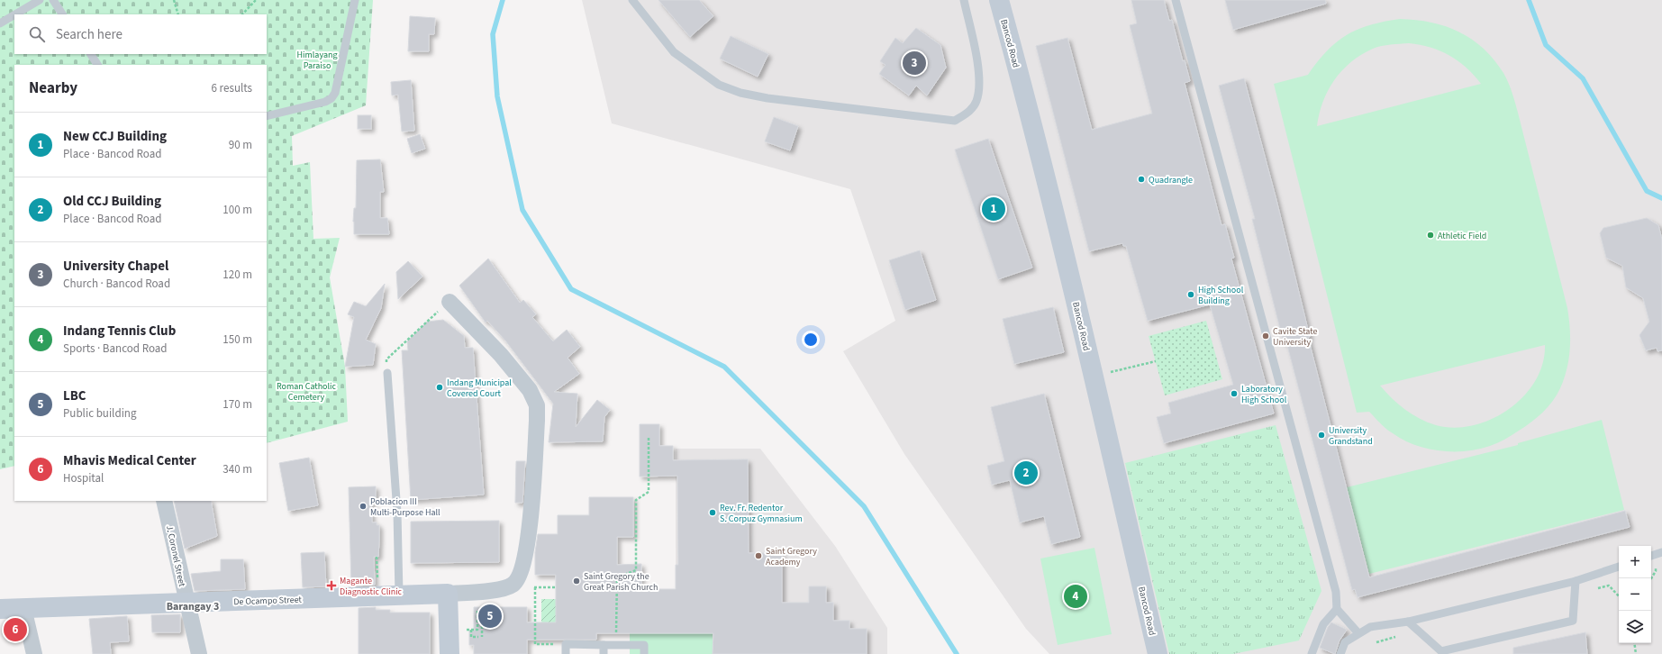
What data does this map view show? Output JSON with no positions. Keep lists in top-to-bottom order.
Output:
{
  "streets": {
    "street": ["Bancod Road", "J. Coronel Street", "De Ocampo Street"]
  },
  "crossings": [
    ["J. Coronel Street", "De Ocampo Street"]
  ],
  "districts": ["Barangay 3"],
  "parks": ["Himlayang Paraiso", "Roman Catholic Cemetery"],
  "places": {
    "other": [
      "Quadrangle",
      "Athletic Field",
      "High School Building",
      "Cavite State University",
      "Indang Municipal Covered Court",
      "Laboratory High School",
      "University Grandstand",
      "Poblacion III Multi-Purpose Hall",
      "Rev. Fr. Redentor S. Corpuz Gymnasium",
      "Saint Gregory Academy",
      "Saint Gregory the Great Parish Church"
    ],
    "health": ["Magante Diagnostic Clinic"]
  },
  "page": {
    "search": "Search here",
    "pins": [
      "3",
      "1",
      "2",
      "4",
      "5",
      "6"
    ],
    "heading": ["Nearby", "6 results"],
    "list": [
      {
        "mark": "1",
        "name": "New CCJ Building",
        "note": "Place · Bancod Road",
        "value": "90 m"
      },
      {
        "mark": "2",
        "name": "Old CCJ Building",
        "note": "Place · Bancod Road",
        "value": "100 m"
      },
      {
        "mark": "3",
        "name": "University Chapel",
        "note": "Church · Bancod Road",
        "value": "120 m"
      },
      {
        "mark": "4",
        "name": "Indang Tennis Club",
        "note": "Sports · Bancod Road",
        "value": "150 m"
      },
      {
        "mark": "5",
        "name": "LBC",
        "note": "Public building",
        "value": "170 m"
      },
      {
        "mark": "6",
        "name": "Mhavis Medical Center",
        "note": "Hospital",
        "value": "340 m"
      }
    ],
    "map_buttons": ["+", "−"]
  }
}
